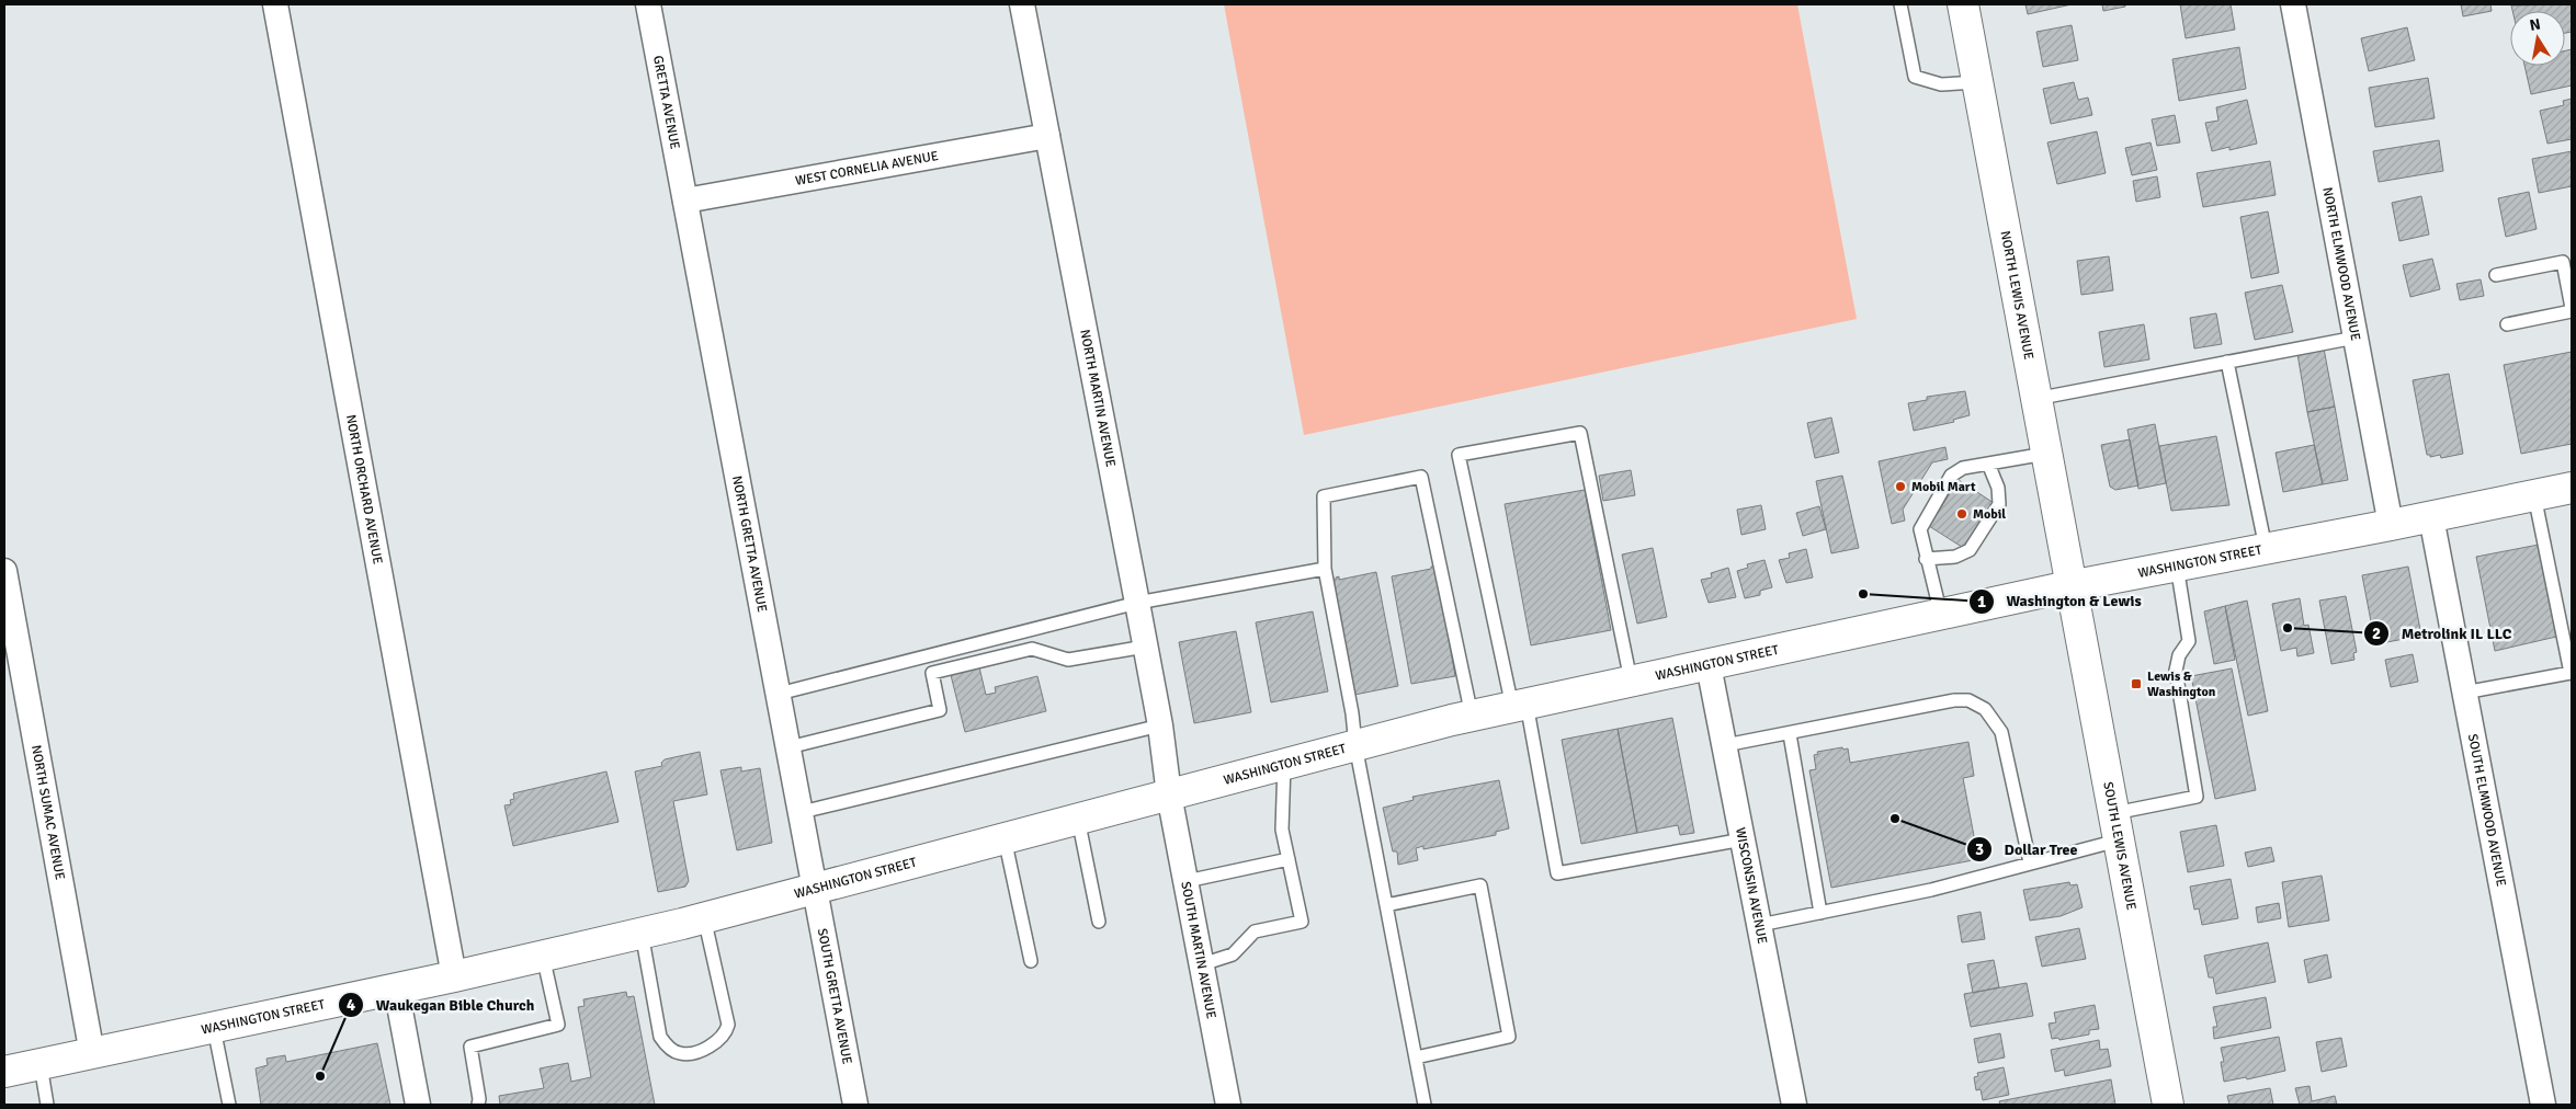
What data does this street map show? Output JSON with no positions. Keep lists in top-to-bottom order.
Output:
{
  "streets": {
    "main road": ["NORTH LEWIS AVENUE", "WASHINGTON STREET", "SOUTH LEWIS AVENUE"],
    "street": [
      "GRETTA AVENUE",
      "WEST CORNELIA AVENUE",
      "NORTH ELMWOOD AVENUE",
      "NORTH MARTIN AVENUE",
      "NORTH ORCHARD AVENUE",
      "NORTH GRETTA AVENUE",
      "SOUTH ELMWOOD AVENUE",
      "NORTH SUMAC AVENUE",
      "WISCONSIN AVENUE",
      "SOUTH MARTIN AVENUE",
      "SOUTH GRETTA AVENUE"
    ]
  },
  "crossings": [
    ["GRETTA AVENUE", "WEST CORNELIA AVENUE"],
    ["GRETTA AVENUE", "NORTH GRETTA AVENUE"],
    ["WEST CORNELIA AVENUE", "NORTH MARTIN AVENUE"],
    ["WEST CORNELIA AVENUE", "NORTH GRETTA AVENUE"],
    ["NORTH ELMWOOD AVENUE", "WASHINGTON STREET"],
    ["NORTH LEWIS AVENUE", "WASHINGTON STREET"],
    ["NORTH LEWIS AVENUE", "SOUTH LEWIS AVENUE"],
    ["NORTH MARTIN AVENUE", "WASHINGTON STREET"],
    ["NORTH MARTIN AVENUE", "SOUTH MARTIN AVENUE"],
    ["NORTH ORCHARD AVENUE", "WASHINGTON STREET"],
    ["NORTH GRETTA AVENUE", "WASHINGTON STREET"],
    ["NORTH GRETTA AVENUE", "SOUTH GRETTA AVENUE"],
    ["WASHINGTON STREET", "SOUTH ELMWOOD AVENUE"],
    ["WASHINGTON STREET", "NORTH SUMAC AVENUE"],
    ["WASHINGTON STREET", "SOUTH LEWIS AVENUE"],
    ["WASHINGTON STREET", "WISCONSIN AVENUE"],
    ["WASHINGTON STREET", "SOUTH MARTIN AVENUE"],
    ["WASHINGTON STREET", "SOUTH GRETTA AVENUE"]
  ],
  "places": {
    "other": [
      "Mobil Mart",
      "Mobil",
      "Washington & Lewis",
      "Metrolink IL LLC",
      "Dollar Tree",
      "Waukegan Bible Church"
    ],
    "transit": ["Lewis & Washington"]
  },
  "north": "top"
}
